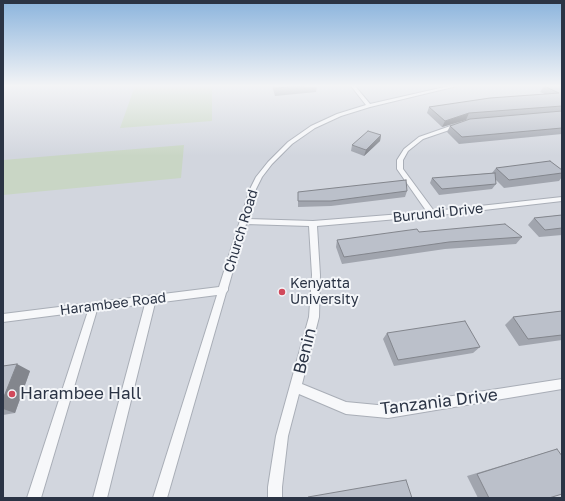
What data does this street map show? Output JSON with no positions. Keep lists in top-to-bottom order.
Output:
{
  "streets": {
    "lane": [
      "Burundi Drive",
      "Church Road",
      "Harambee Road",
      "Benin",
      "Tanzania Drive"
    ]
  },
  "crossings": [
    ["Burundi Drive", "Benin"],
    ["Church Road", "Harambee Road"],
    ["Benin", "Tanzania Drive"]
  ],
  "places": ["Kenyatta University", "Harambee Hall"]
}
